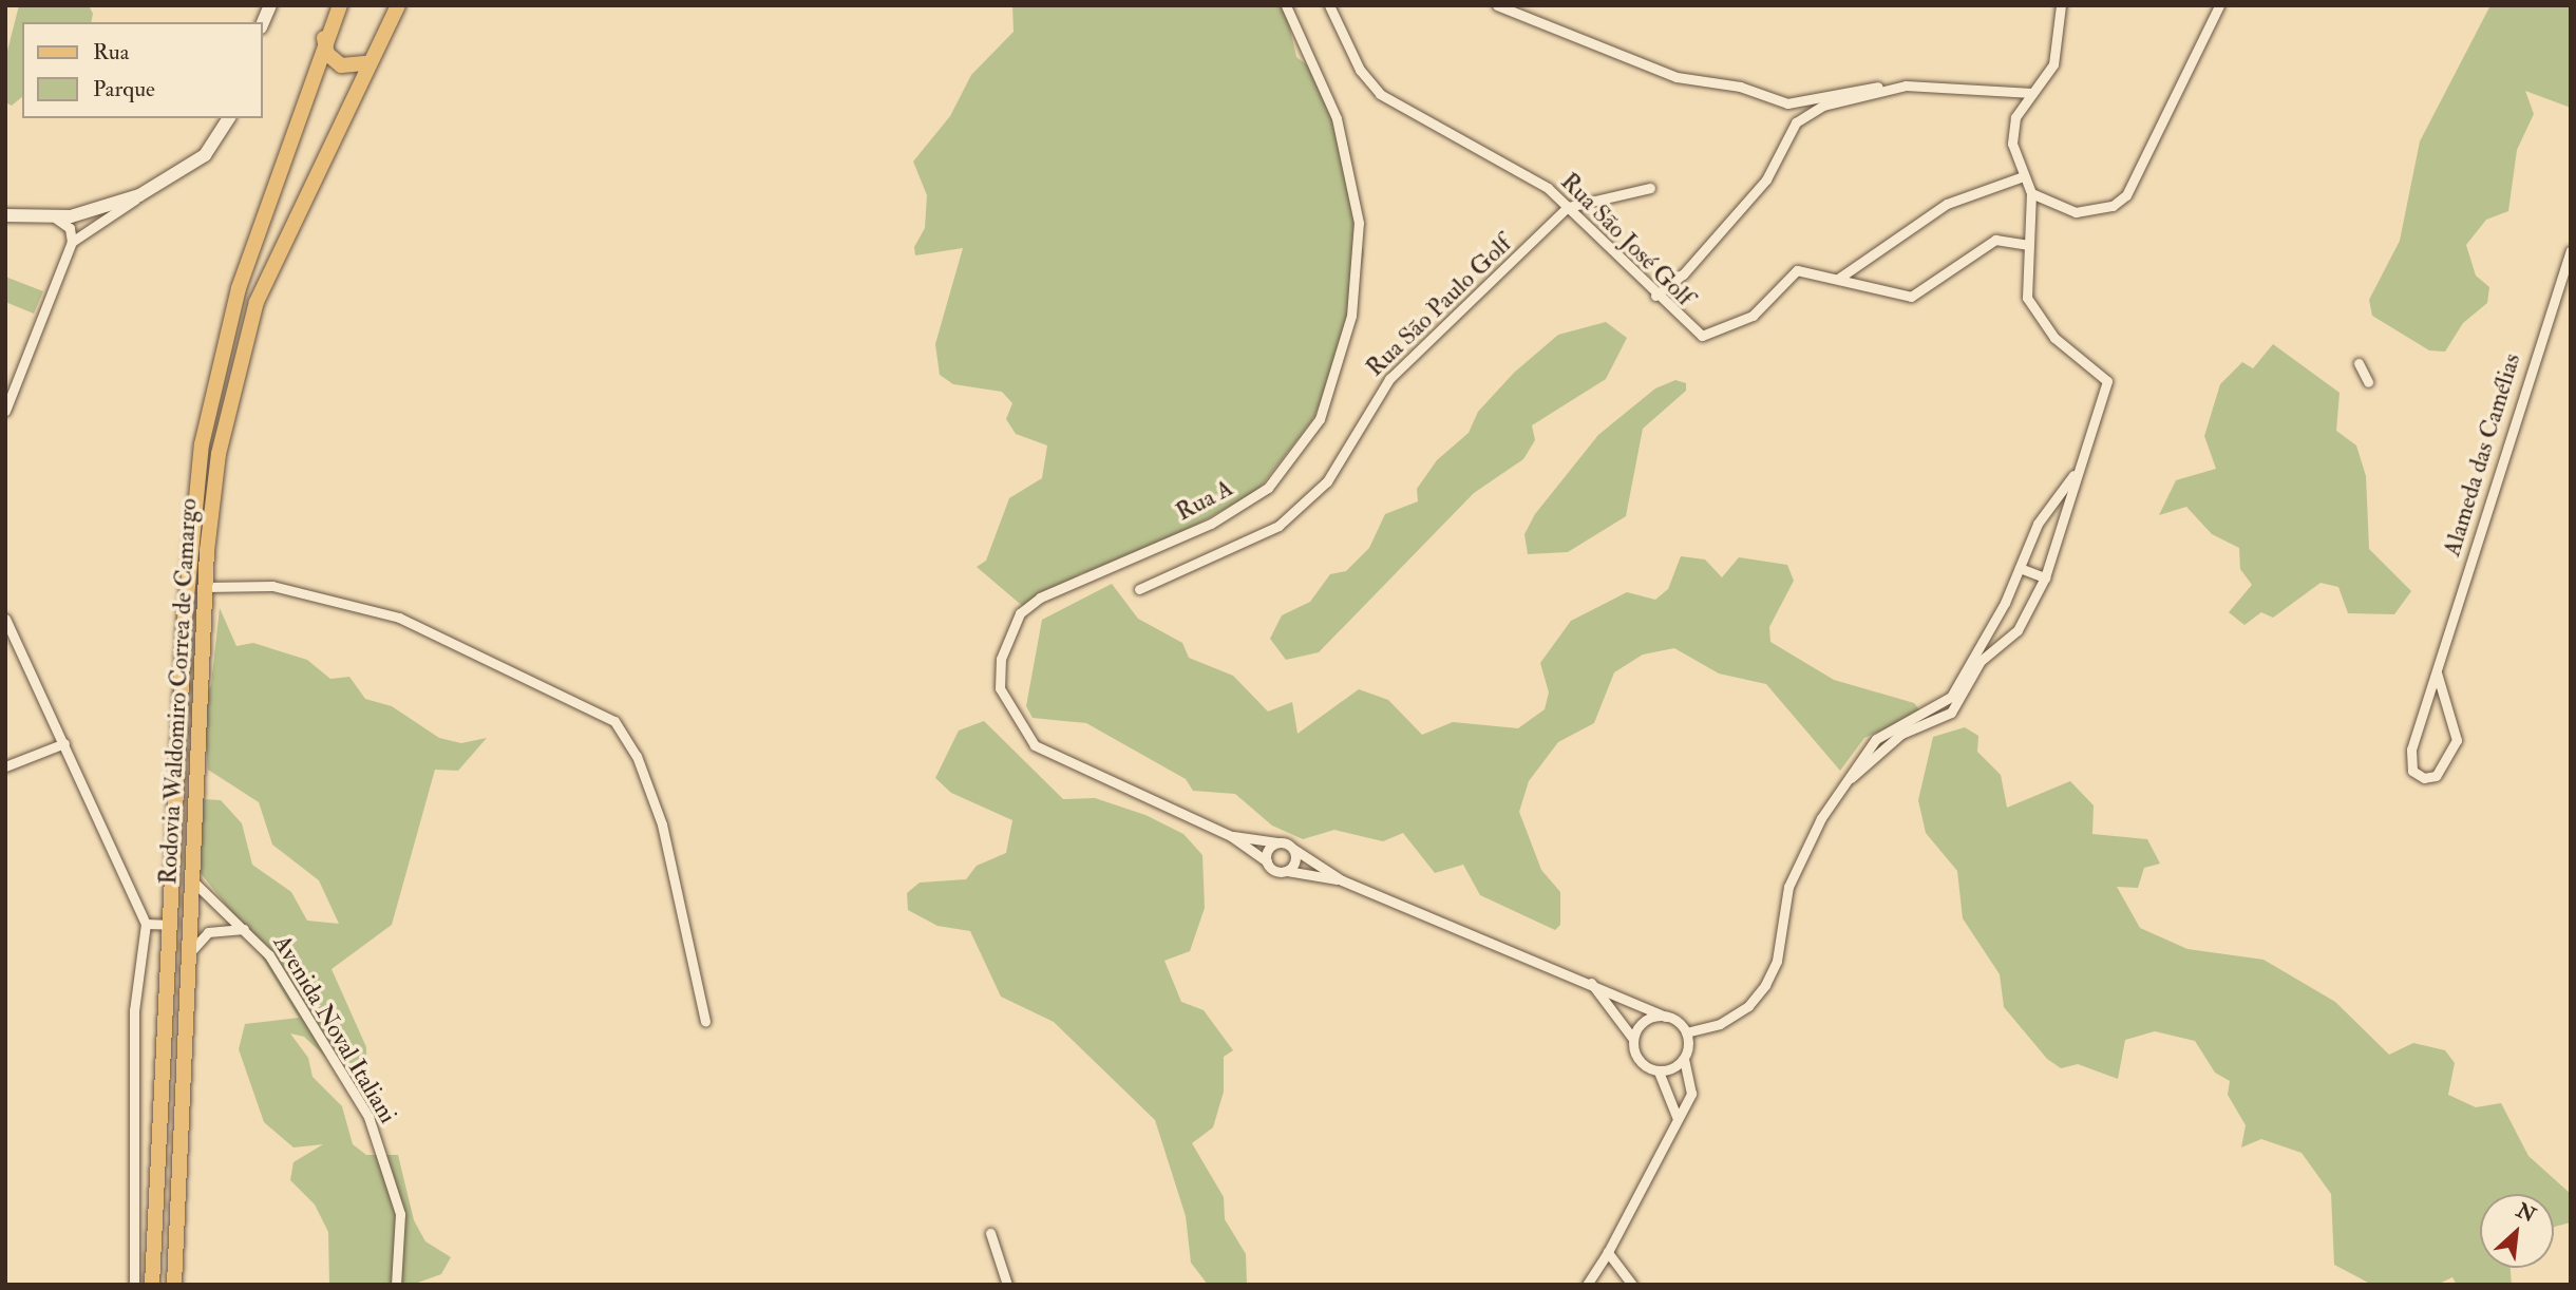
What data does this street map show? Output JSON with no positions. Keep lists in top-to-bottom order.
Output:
{
  "streets": {
    "main road": ["Rodovia Waldomiro Correa de Camargo"],
    "street": [
      "Rua São José Golf",
      "Rua São Paulo Golf",
      "Alameda das Camélias",
      "Rua A",
      "Avenida Noval Italiani"
    ]
  },
  "crossings": [
    ["Rua São José Golf", "Rua São Paulo Golf"],
    ["Rodovia Waldomiro Correa de Camargo", "Avenida Noval Italiani"]
  ],
  "legend": ["Rua", "Parque"],
  "north": "top right"
}
